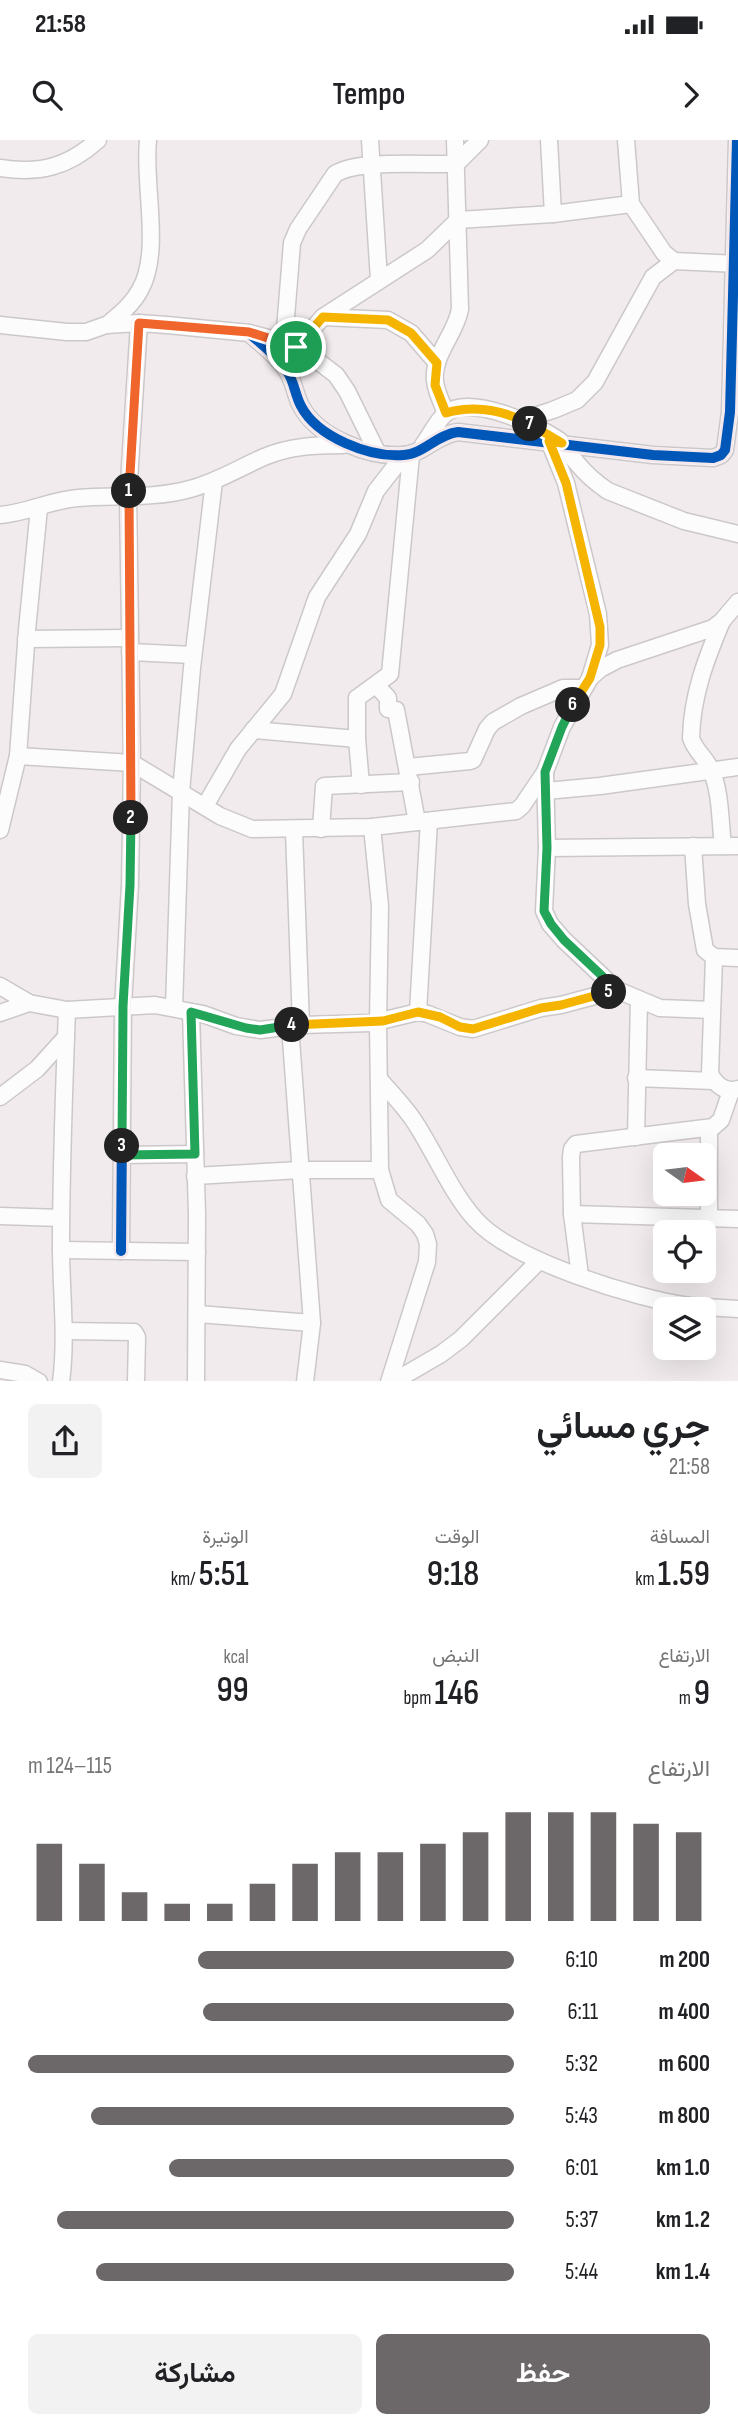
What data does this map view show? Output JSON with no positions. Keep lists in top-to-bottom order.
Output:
{
  "north": "right",
  "page": {
    "status": "21:58",
    "header": "Tempo",
    "pins": [
      "7",
      "1",
      "6",
      "2",
      "5",
      "4",
      "3"
    ],
    "heading": ["جري مسائي", "21:58"],
    "stats": [
      ["المسافة", "1.59 km"],
      ["الوقت", "9:18"],
      ["الوتيرة", "5:51 /km"],
      ["الارتفاع", "9 m"],
      ["النبض", "146 bpm"],
      ["kcal", "99"]
    ],
    "chart": ["الارتفاع", "115–124 m"],
    "list": [
      {
        "name": "200 m",
        "note": "6:10"
      },
      {
        "name": "400 m",
        "note": "6:11"
      },
      {
        "name": "600 m",
        "note": "5:32"
      },
      {
        "name": "800 m",
        "note": "5:43"
      },
      {
        "name": "1.0 km",
        "note": "6:01"
      },
      {
        "name": "1.2 km",
        "note": "5:37"
      },
      {
        "name": "1.4 km",
        "note": "5:44"
      }
    ],
    "buttons": ["حفظ", "مشاركة"]
  }
}
